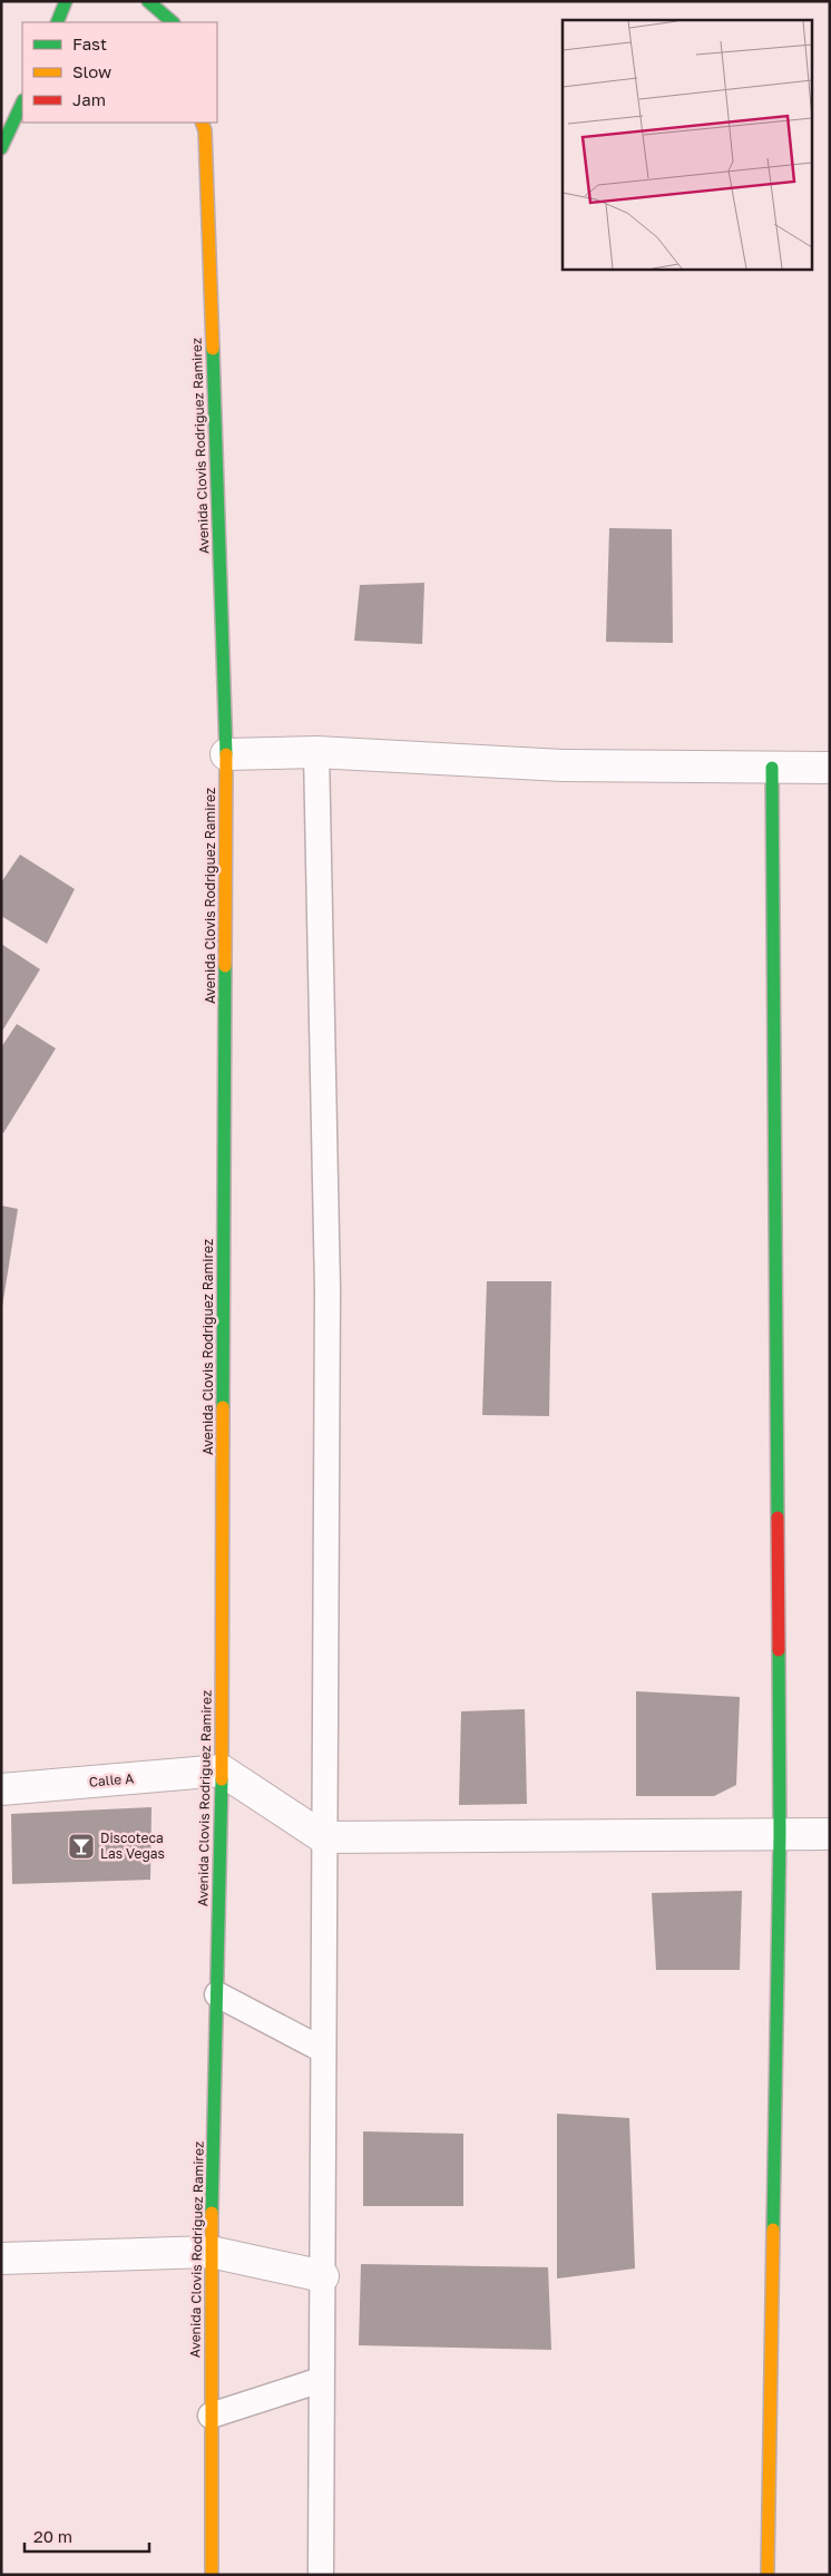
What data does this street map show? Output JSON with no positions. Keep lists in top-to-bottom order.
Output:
{
  "streets": {
    "main road": ["Avenida Clovis Rodriguez Ramirez"],
    "street": ["Calle A"]
  },
  "crossings": [
    ["Avenida Clovis Rodriguez Ramirez", "Calle A"]
  ],
  "places": {
    "bar": ["Discoteca Las Vegas"]
  },
  "legend": ["Fast", "Slow", "Jam"],
  "scale_bar": "20 m"
}
